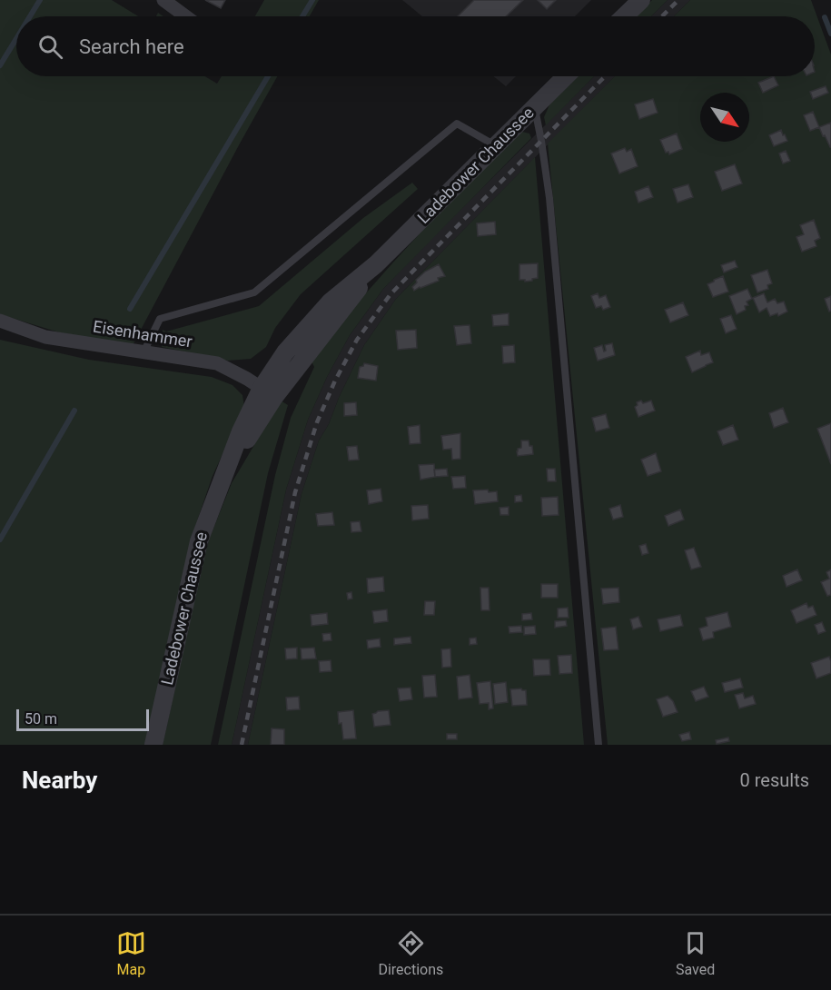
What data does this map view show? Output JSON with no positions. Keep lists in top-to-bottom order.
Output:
{
  "streets": {
    "street": ["Ladebower Chaussee", "Eisenhammer"]
  },
  "crossings": [
    ["Ladebower Chaussee", "Eisenhammer"]
  ],
  "scale_bar": "50 m",
  "north": "bottom right",
  "page": {
    "search": "Search here",
    "scale": "50 m",
    "heading": ["Nearby", "0 results"],
    "nav": ["Map", "Directions", "Saved"]
  }
}
